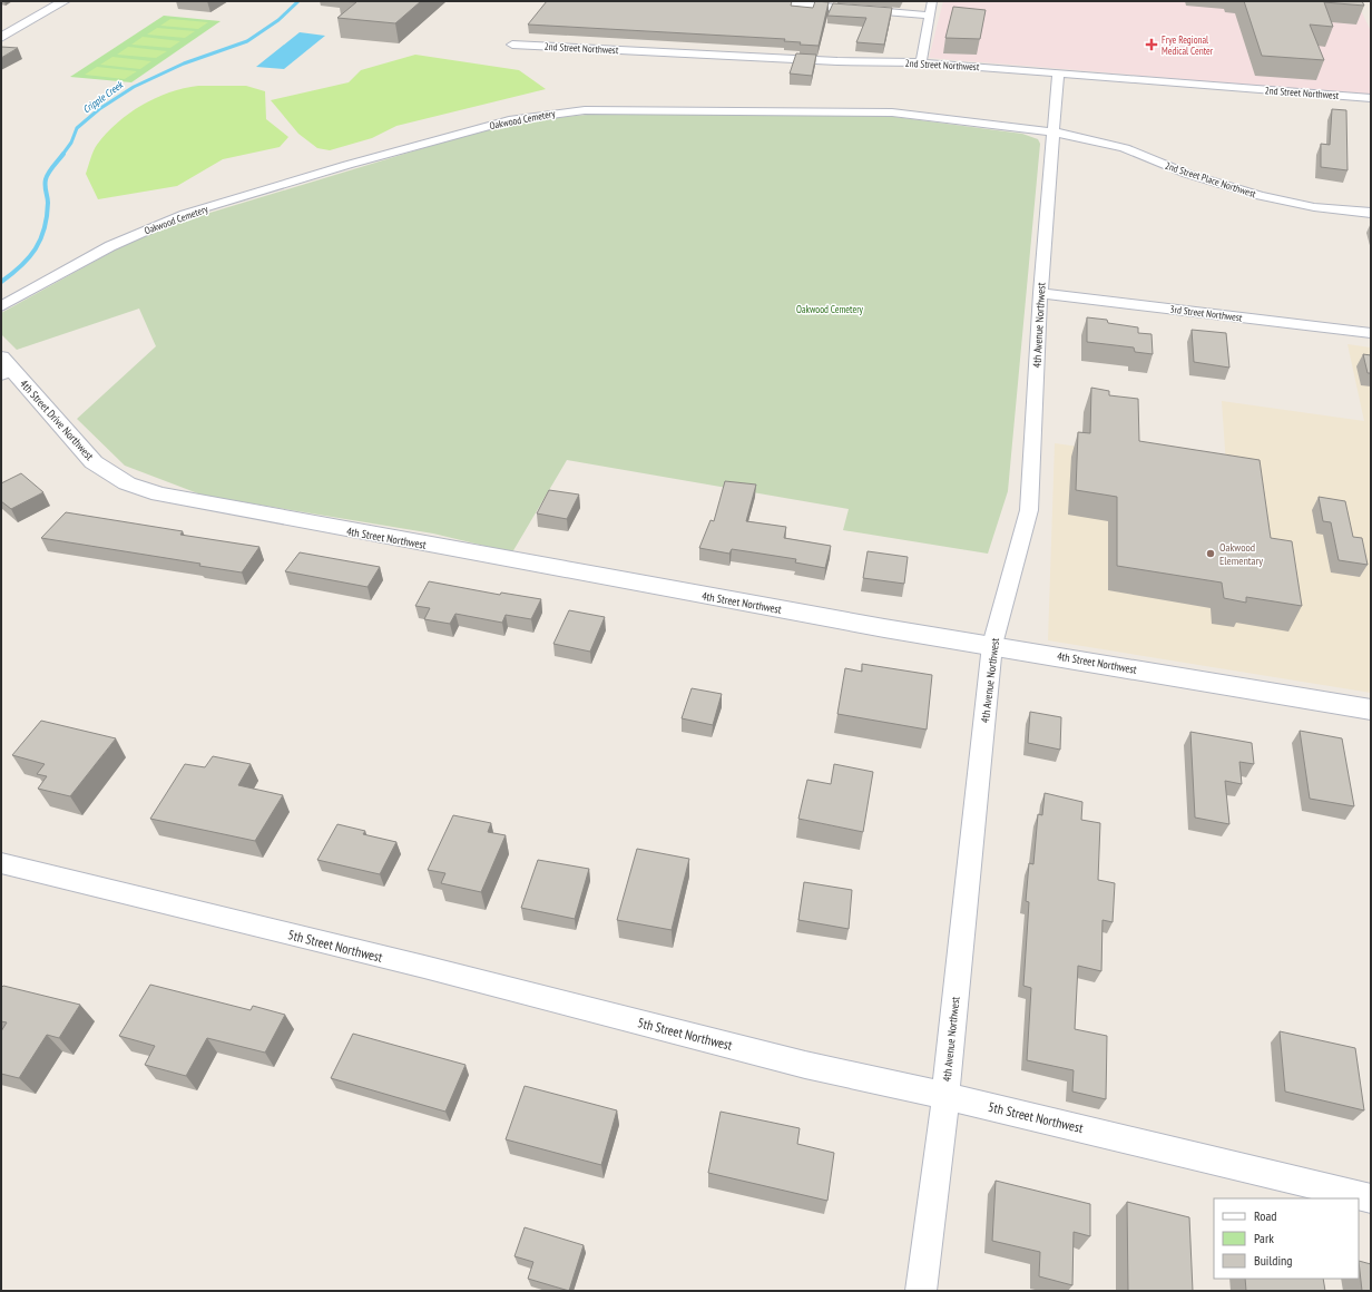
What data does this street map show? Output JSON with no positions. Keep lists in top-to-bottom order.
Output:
{
  "streets": {
    "main road": ["4th Street Drive Northwest", "4th Street Northwest"],
    "street": [
      "2nd Street Northwest",
      "Oakwood Cemetery",
      "2nd Street Place Northwest",
      "3rd Street Northwest",
      "4th Avenue Northwest",
      "5th Street Northwest"
    ]
  },
  "crossings": [
    ["2nd Street Northwest", "4th Avenue Northwest"],
    ["Oakwood Cemetery", "2nd Street Place Northwest"],
    ["Oakwood Cemetery", "4th Avenue Northwest"],
    ["2nd Street Place Northwest", "4th Avenue Northwest"],
    ["3rd Street Northwest", "4th Avenue Northwest"],
    ["4th Avenue Northwest", "4th Street Northwest"],
    ["4th Avenue Northwest", "5th Street Northwest"],
    ["4th Street Drive Northwest", "4th Street Northwest"]
  ],
  "water": ["Cripple Creek"],
  "parks": ["Oakwood Cemetery"],
  "places": {
    "health": ["Frye Regional Medical Center"],
    "other": ["Oakwood Elementary"]
  },
  "legend": ["Road", "Park", "Building"]
}
